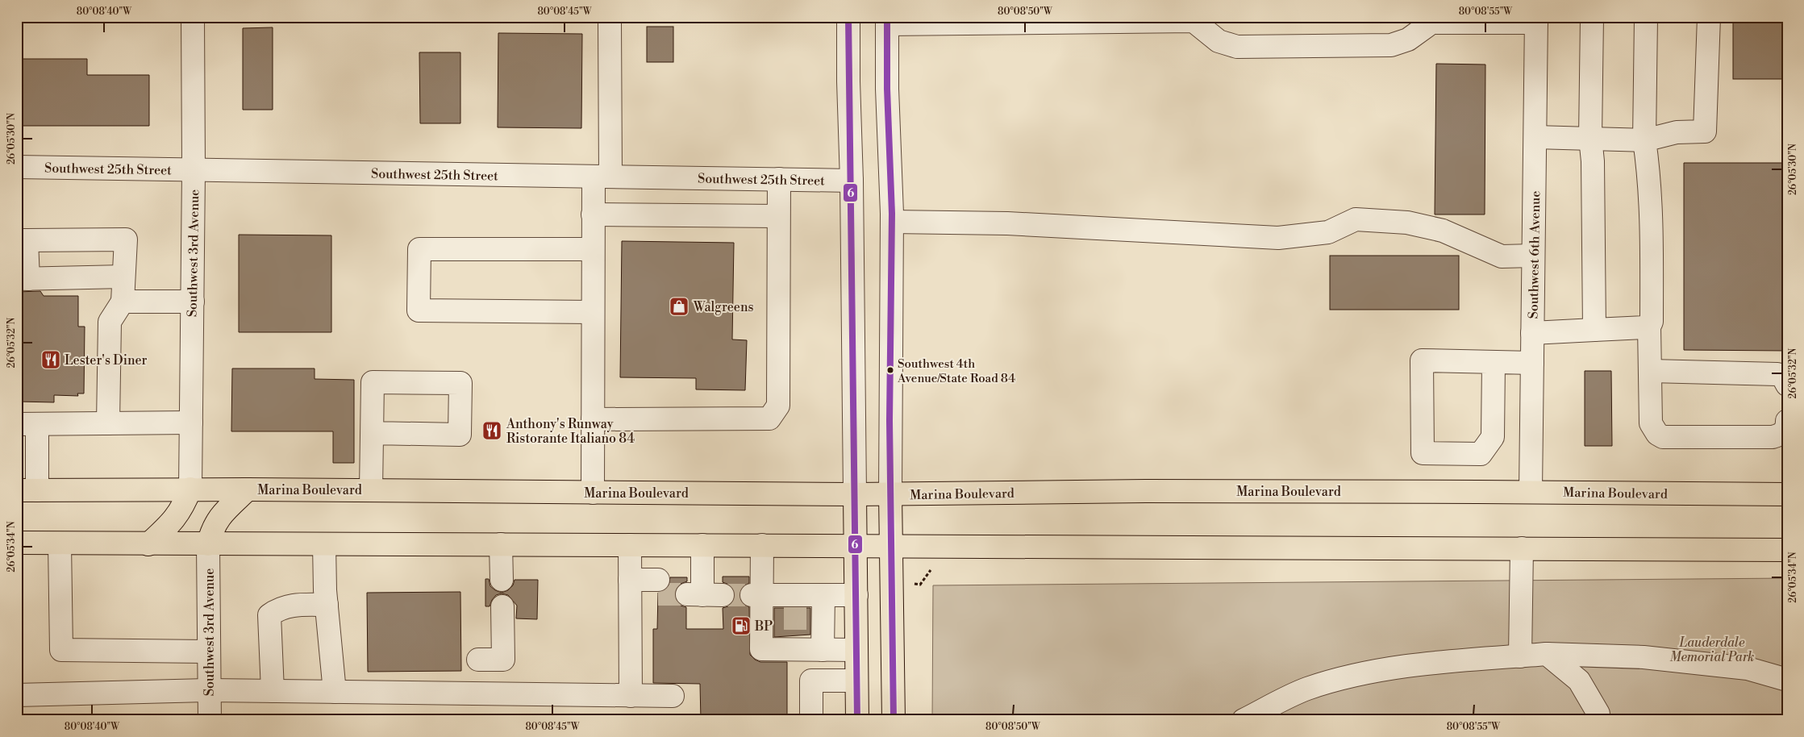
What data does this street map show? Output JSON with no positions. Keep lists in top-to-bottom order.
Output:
{
  "streets": {
    "main road": ["Marina Boulevard"],
    "street": ["Southwest 25th Street", "Southwest 3rd Avenue", "Southwest 6th Avenue"]
  },
  "crossings": [
    ["Southwest 25th Street", "Southwest 3rd Avenue"],
    ["Southwest 3rd Avenue", "Marina Boulevard"],
    ["Southwest 6th Avenue", "Marina Boulevard"]
  ],
  "parks": ["Lauderdale Memorial Park"],
  "places": {
    "shop": ["Walgreens"],
    "restaurant": ["Lester's Diner", "Anthony's Runway Ristorante Italiano 84"],
    "other": ["Southwest 4th Avenue/State Road 84"],
    "fuel station": ["BP"]
  },
  "lines": ["transit line 6"],
  "coordinates": [
    "80°08'40\"W",
    "80°08'45\"W",
    "80°08'50\"W",
    "80°08'55\"W",
    "26°05'30\"N",
    "26°05'32\"N",
    "26°05'34\"N"
  ]
}
